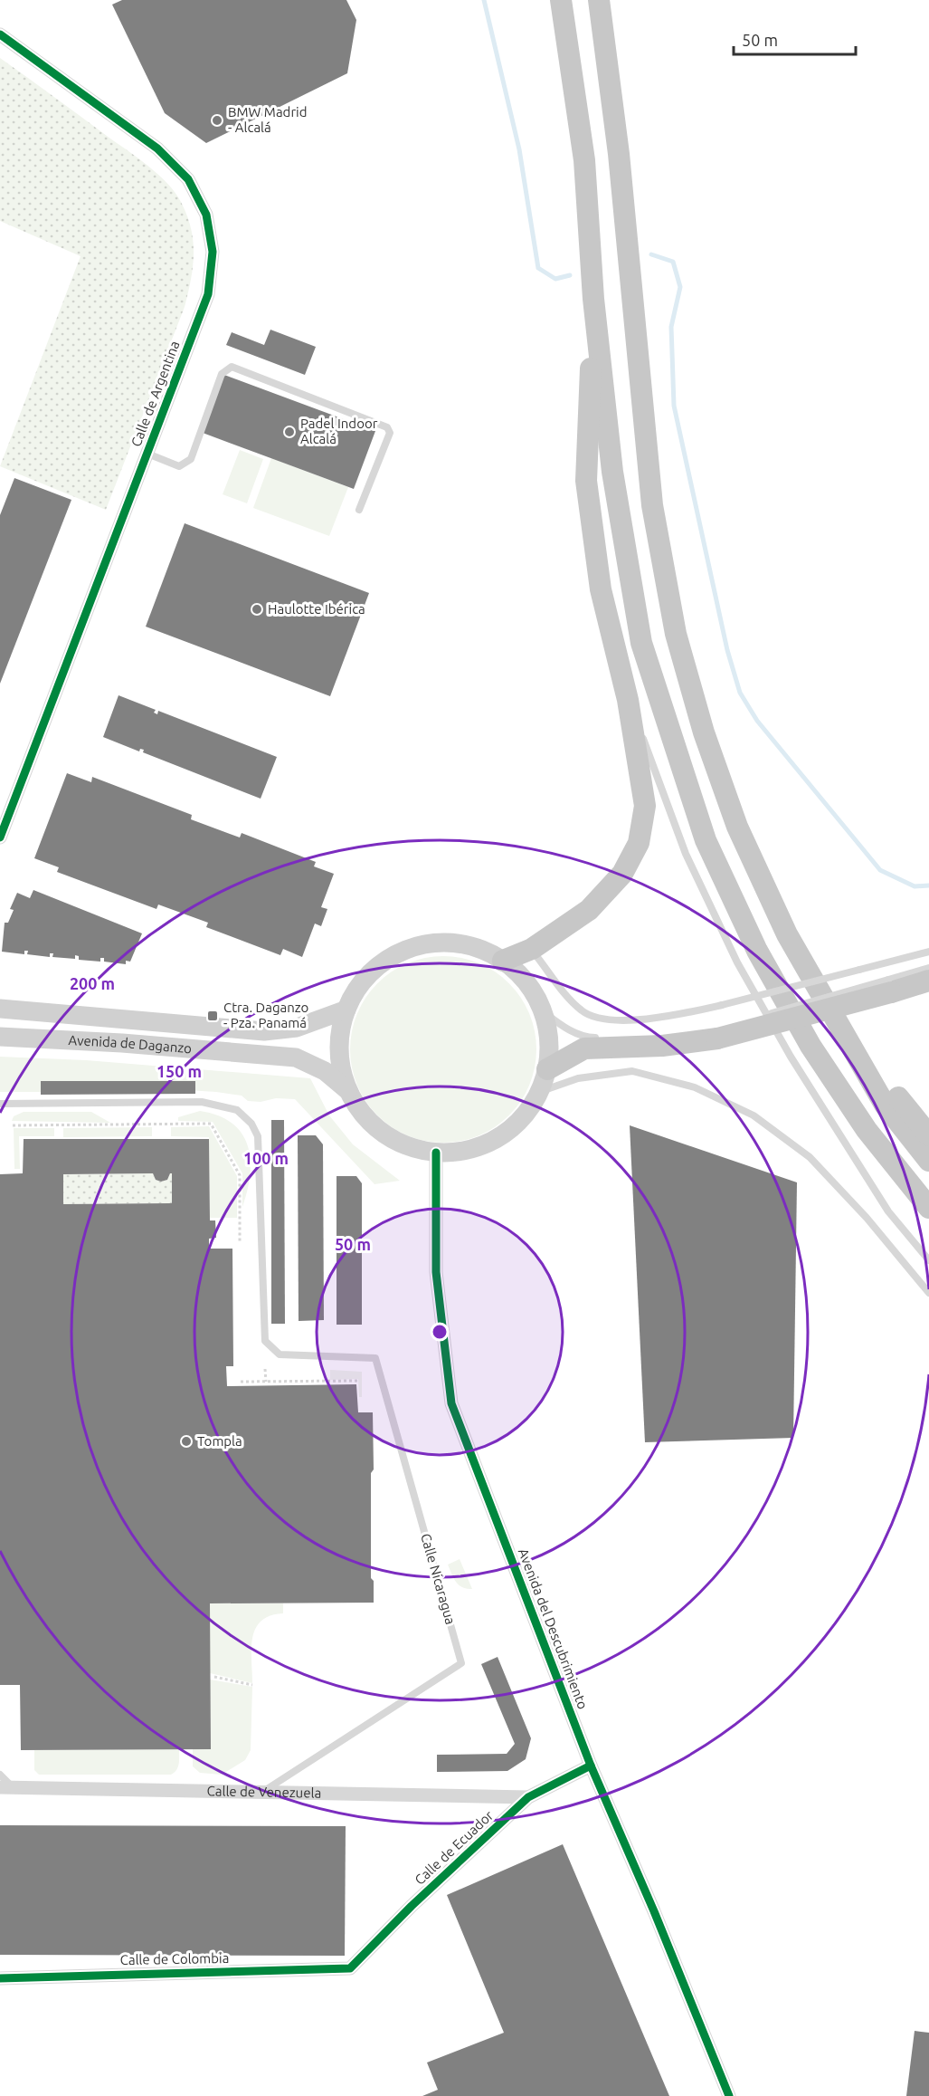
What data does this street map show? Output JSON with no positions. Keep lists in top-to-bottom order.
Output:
{
  "streets": {
    "main road": ["Avenida de Daganzo"],
    "street": [
      "Calle de Argentina",
      "Avenida del Descubrimiento",
      "Calle de Venezuela",
      "Calle de Ecuador",
      "Calle de Colombia"
    ],
    "lane": ["Calle Nicaragua"]
  },
  "crossings": [
    ["Calle Nicaragua", "Calle de Venezuela"],
    ["Avenida del Descubrimiento", "Calle de Ecuador"],
    ["Calle de Venezuela", "Calle de Ecuador"],
    ["Calle de Ecuador", "Calle de Colombia"]
  ],
  "places": {
    "other": [
      "BMW Madrid - Alcalá",
      "Padel Indoor Alcalá",
      "Haulotte Ibérica",
      "Tompla"
    ],
    "transit": ["Ctra. Daganzo - Pza. Panamá"]
  },
  "scale_bar": "50 m",
  "rings": [
    "200 m",
    "150 m",
    "100 m",
    "50 m"
  ]
}
